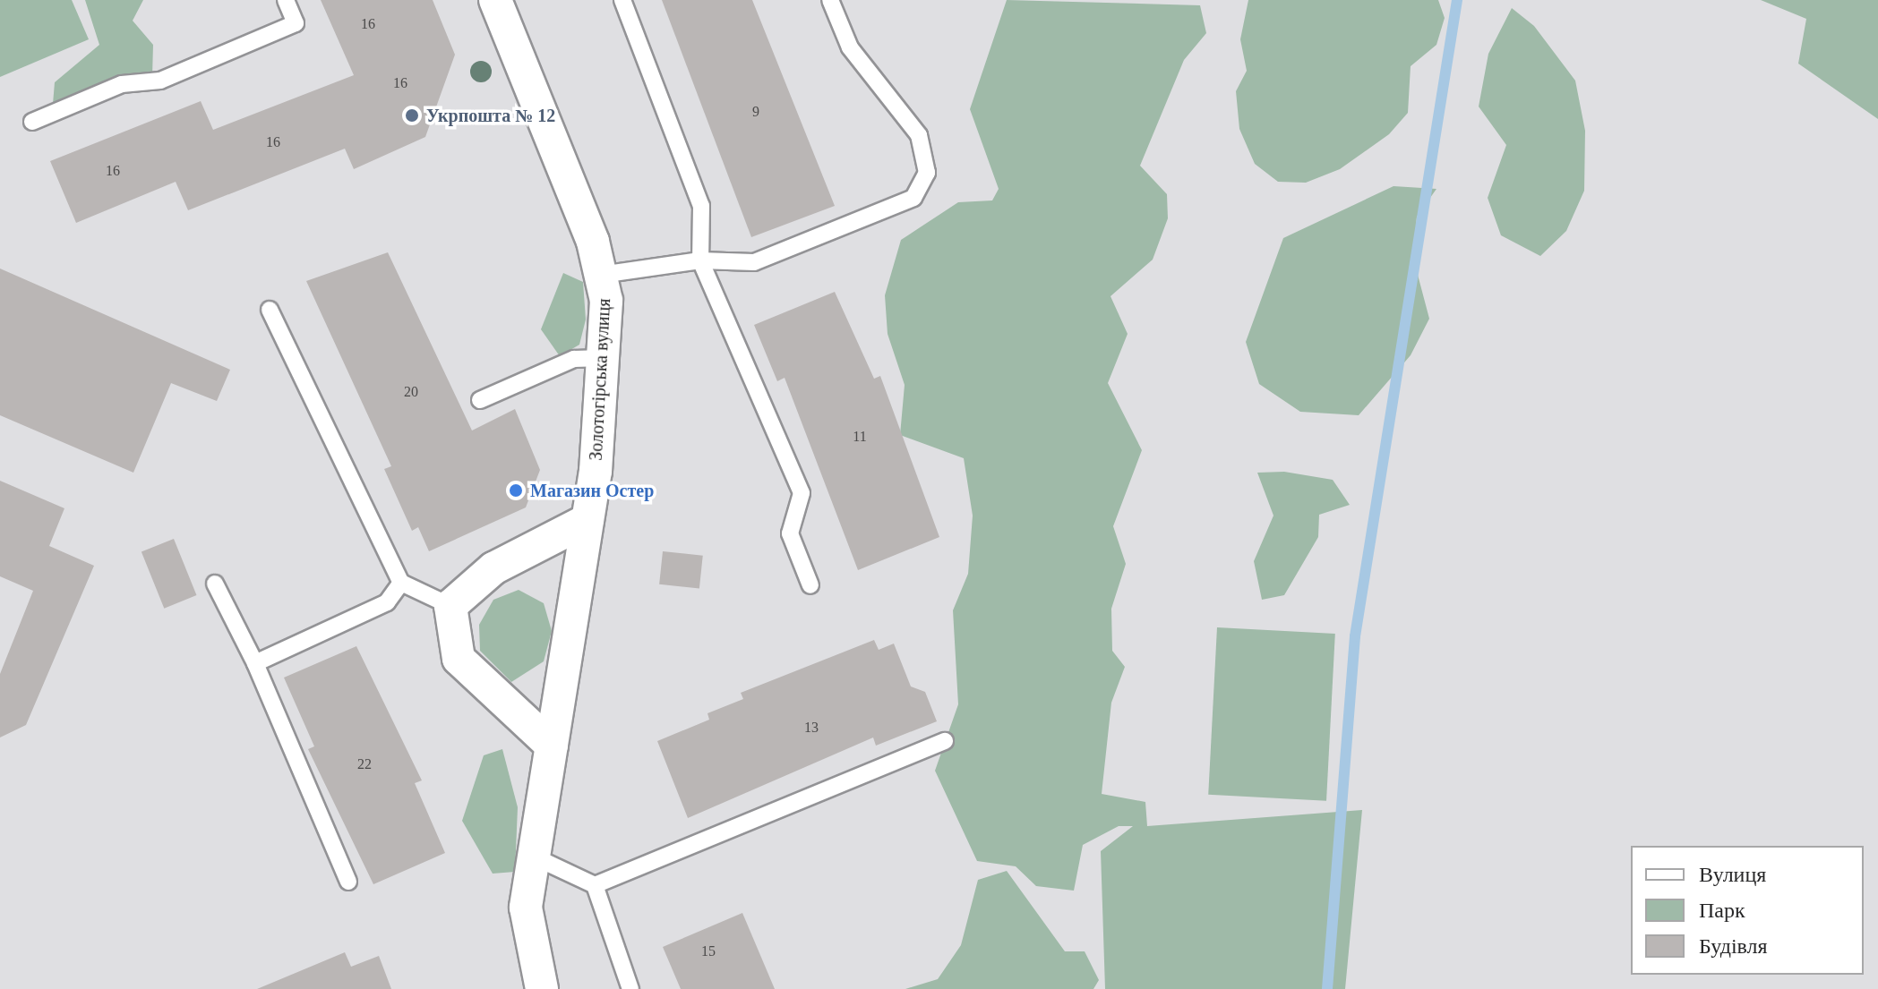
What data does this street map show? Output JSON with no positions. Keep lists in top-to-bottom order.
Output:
{
  "streets": {
    "street": ["Золотогірська вулиця"]
  },
  "places": ["Укрпошта № 12", "Магазин Остер"],
  "house_numbers": [
    "16",
    "16",
    "9",
    "16",
    "16",
    "20",
    "11",
    "13",
    "22",
    "15"
  ],
  "legend": ["Вулиця", "Парк", "Будівля"]
}
